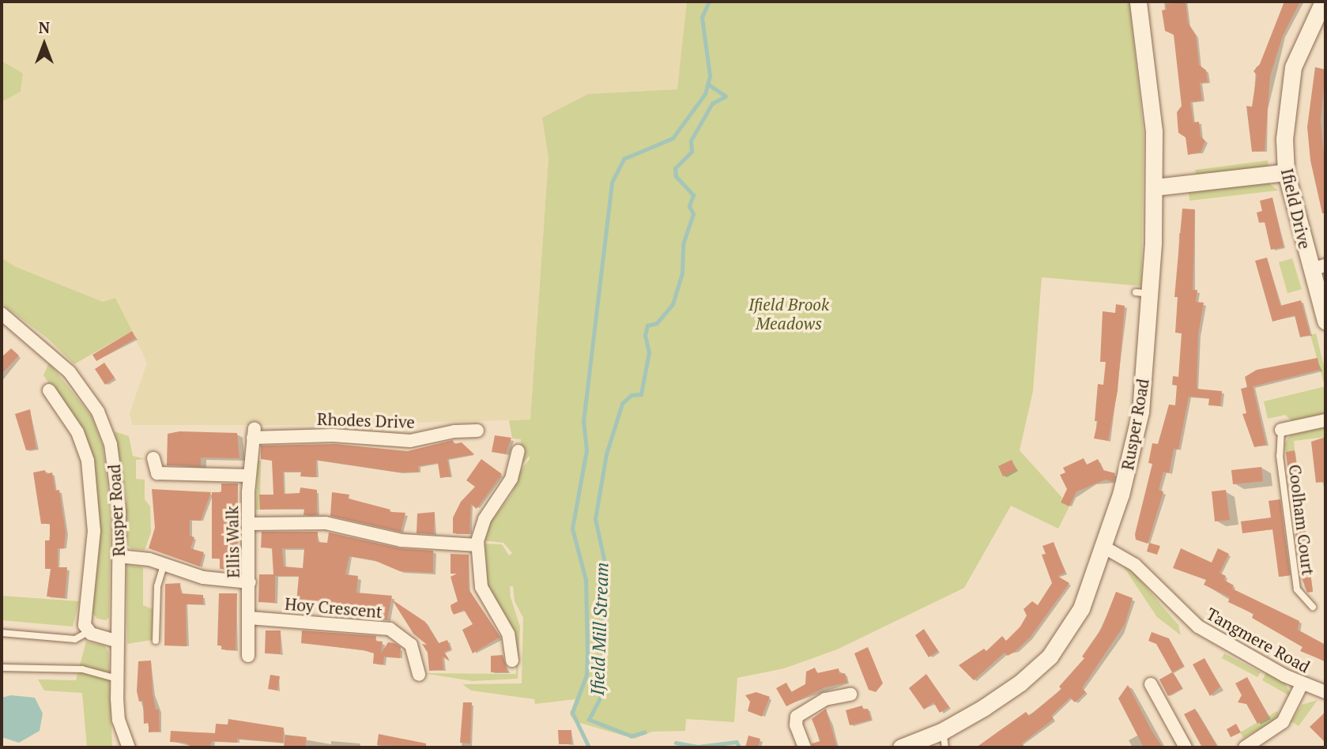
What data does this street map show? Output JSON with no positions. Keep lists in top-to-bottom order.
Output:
{
  "streets": {
    "street": [
      "Ifield Drive",
      "Rhodes Drive",
      "Rusper Road",
      "Ellis Walk",
      "Hoy Crescent",
      "Tangmere Road"
    ],
    "lane": ["Coolham Court"]
  },
  "crossings": [
    ["Rhodes Drive", "Ellis Walk"],
    ["Rusper Road", "Tangmere Road"],
    ["Ellis Walk", "Hoy Crescent"]
  ],
  "water": ["Ifield Mill Stream"],
  "parks": ["Ifield Brook Meadows"],
  "north": "top"
}
